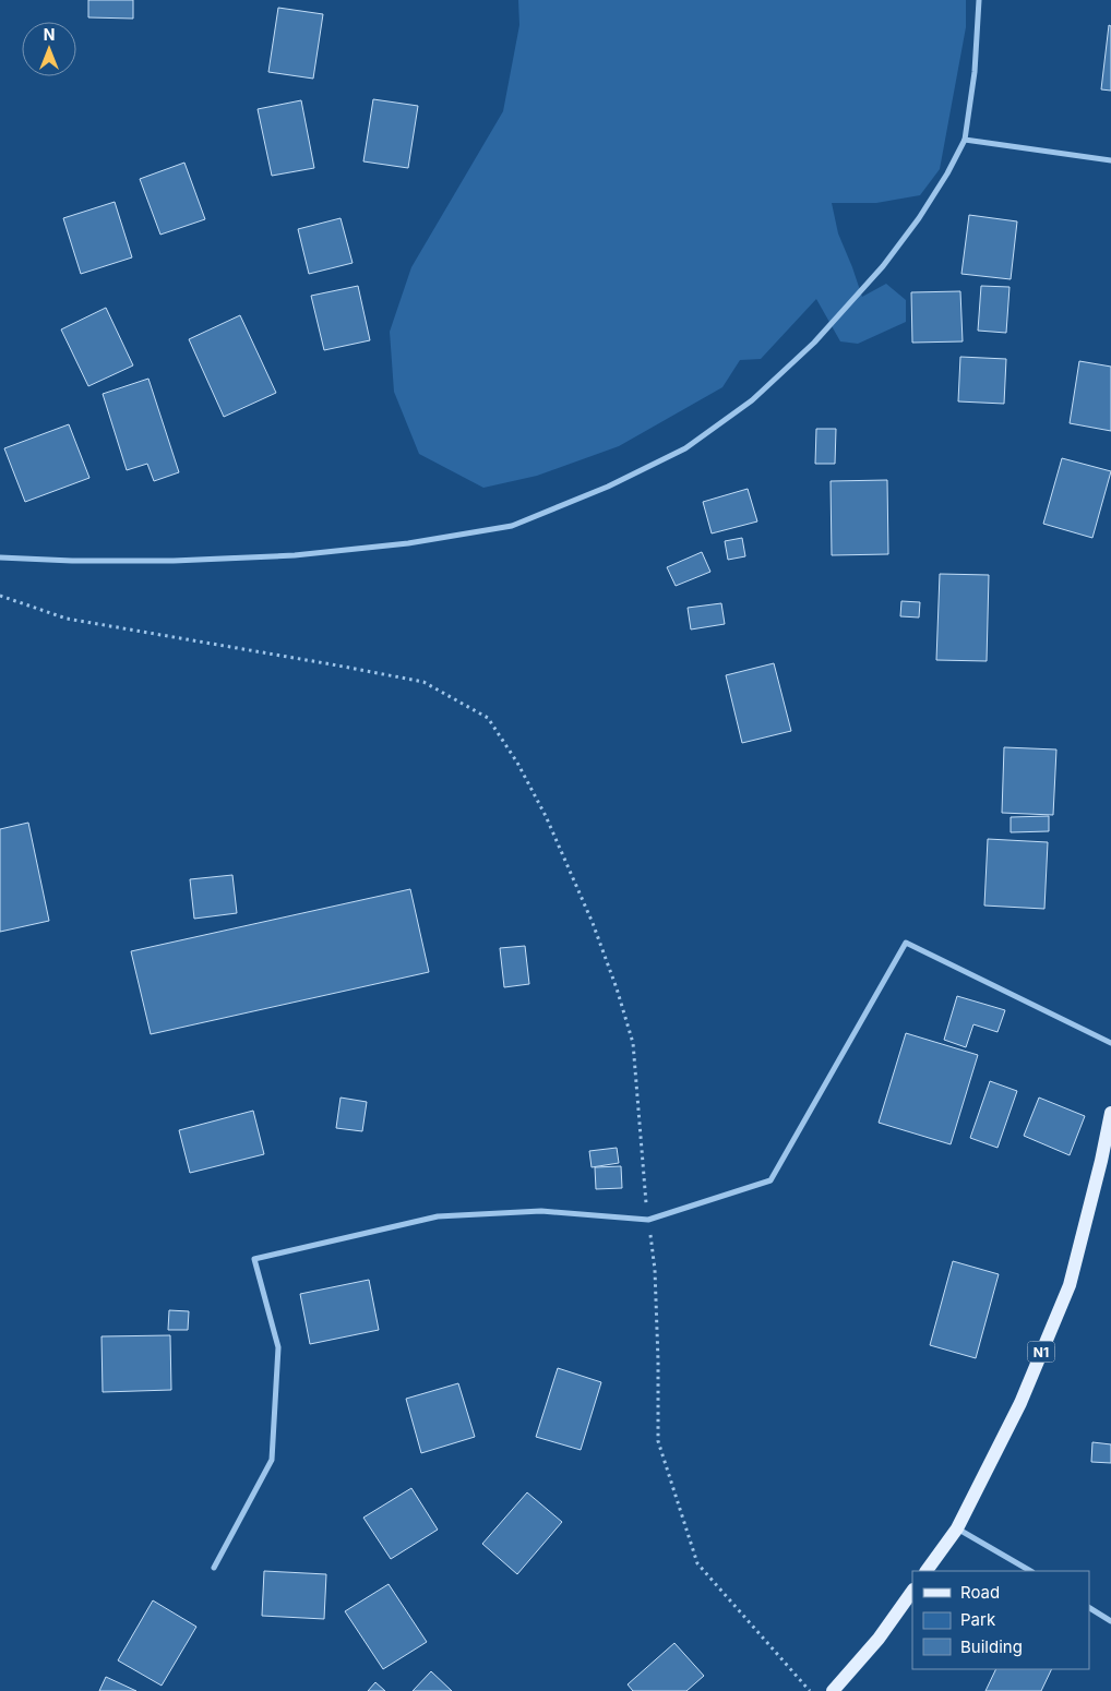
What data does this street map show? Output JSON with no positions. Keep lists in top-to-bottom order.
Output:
{
  "streets": {
    "main road": ["N1"]
  },
  "legend": ["Road", "Park", "Building"],
  "north": "top"
}
